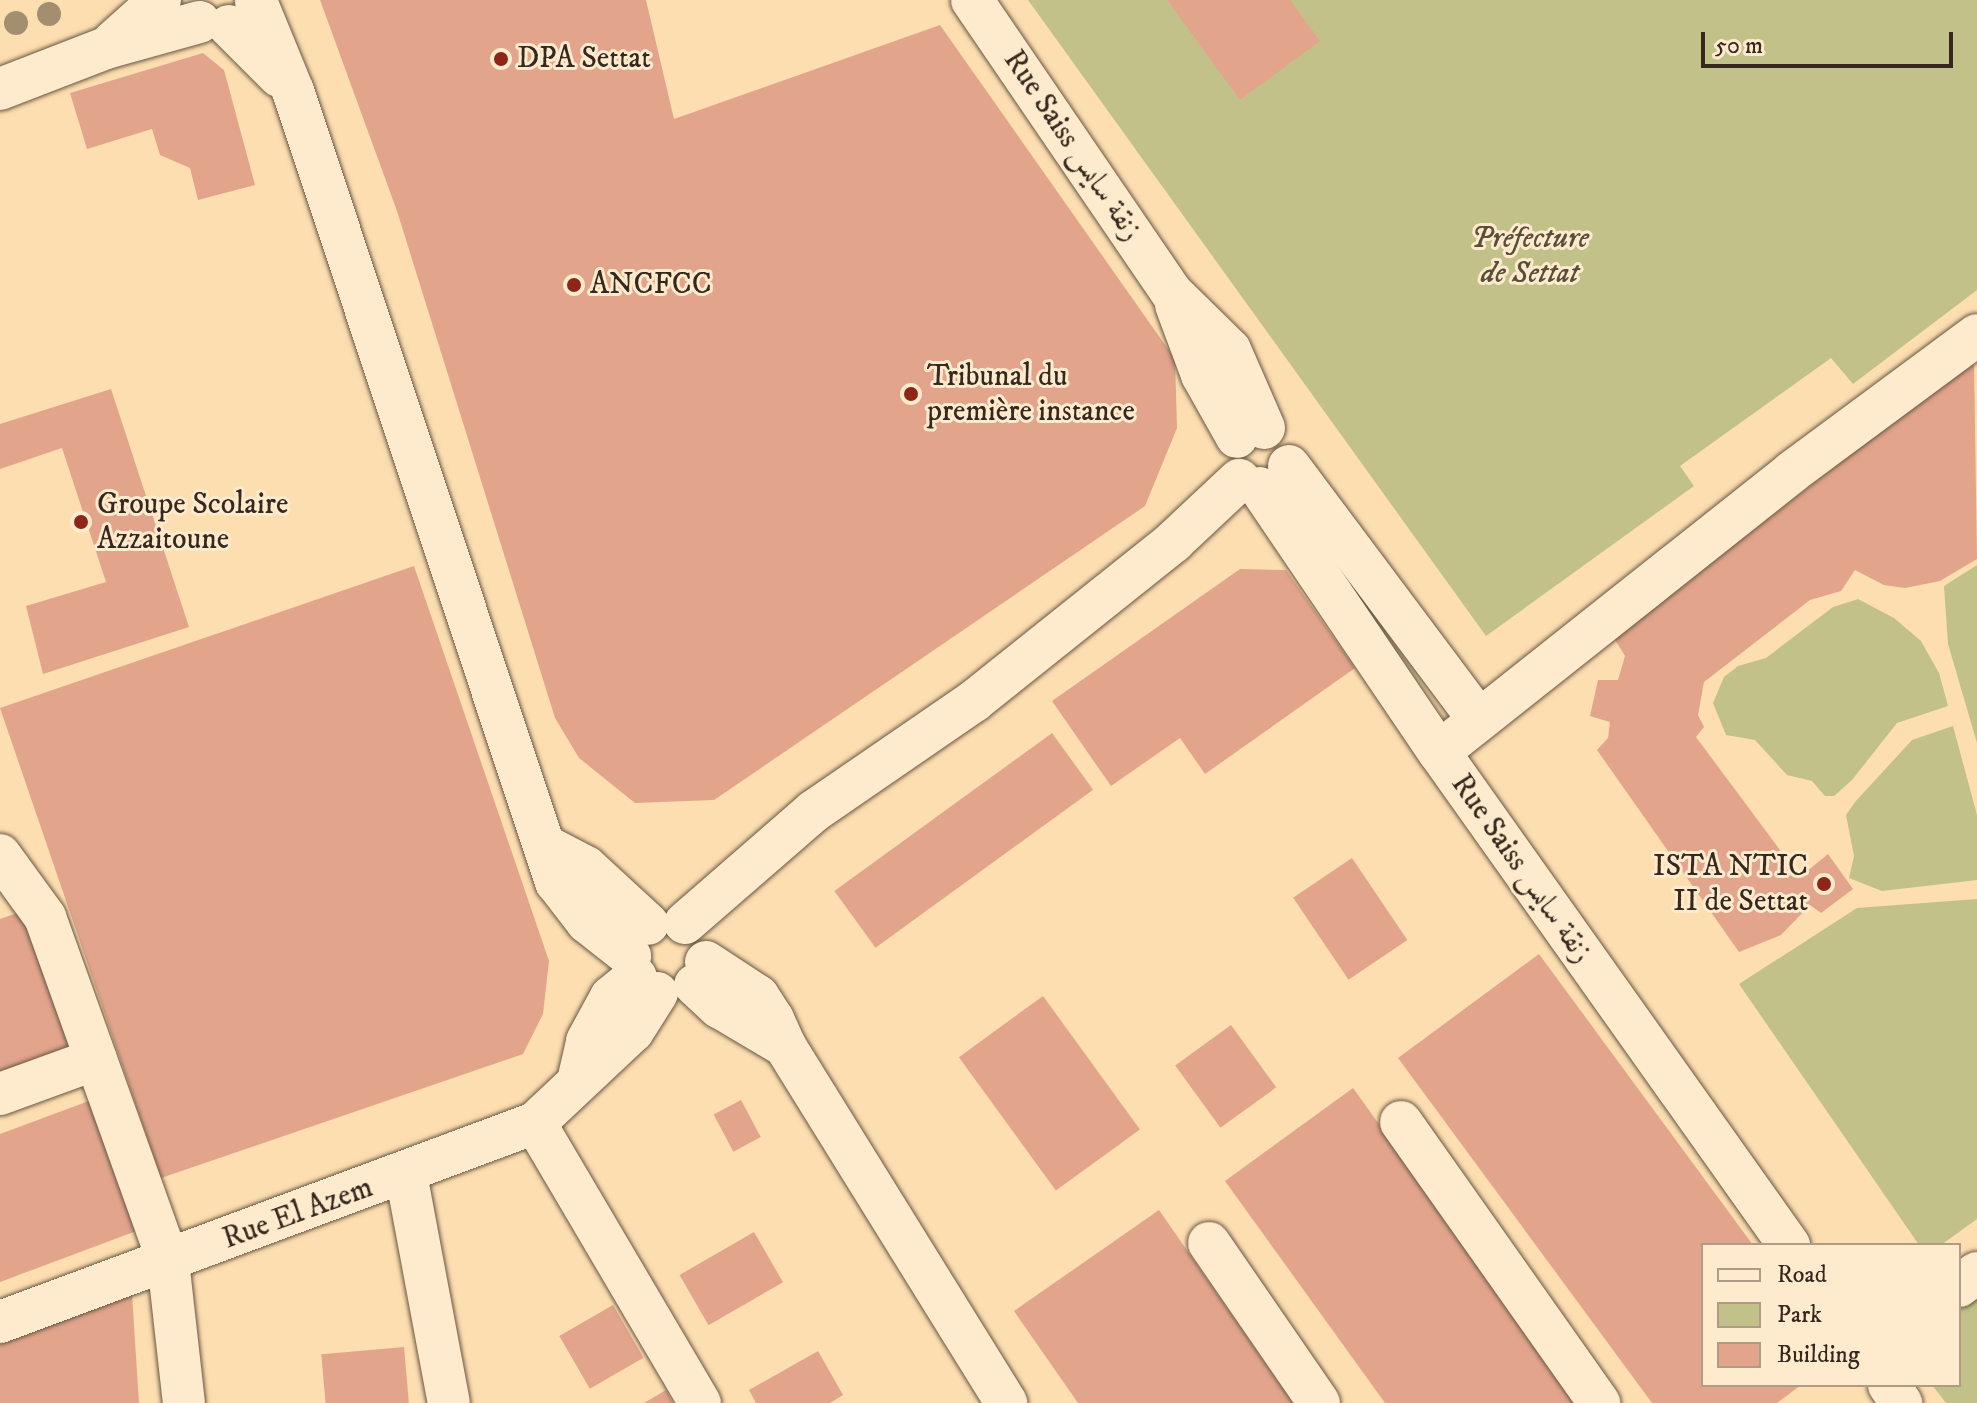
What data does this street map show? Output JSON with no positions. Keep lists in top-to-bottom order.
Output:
{
  "streets": {
    "street": ["Rue Saiss زنقة سايس", "Rue El Azem"]
  },
  "crossings": [
    ["Rue Saiss زنقة سايس", "Rue El Azem"]
  ],
  "parks": ["Préfecture de Settat"],
  "places": [
    "DPA Settat",
    "ANCFCC",
    "Tribunal du première instance",
    "Groupe Scolaire Azzaitoune",
    "ISTA NTIC II de Settat"
  ],
  "legend": ["Road", "Park", "Building"],
  "scale_bar": "50 m"
}
